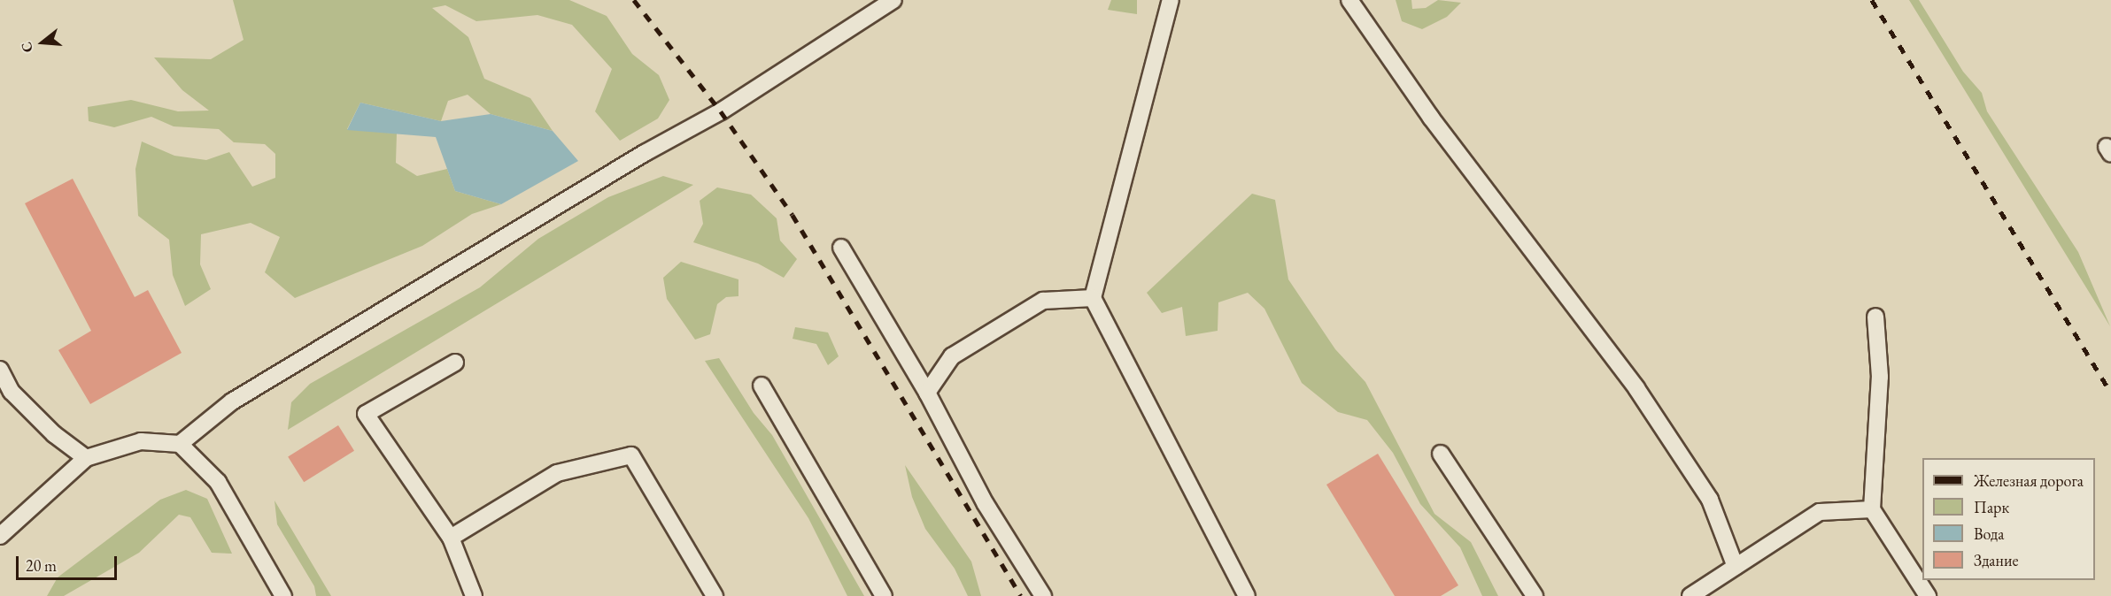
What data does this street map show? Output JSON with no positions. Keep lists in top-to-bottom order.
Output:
{
  "legend": [
    "Железная дорога",
    "Парк",
    "Вода",
    "Здание"
  ],
  "scale_bar": "20 m",
  "north": "left"
}
